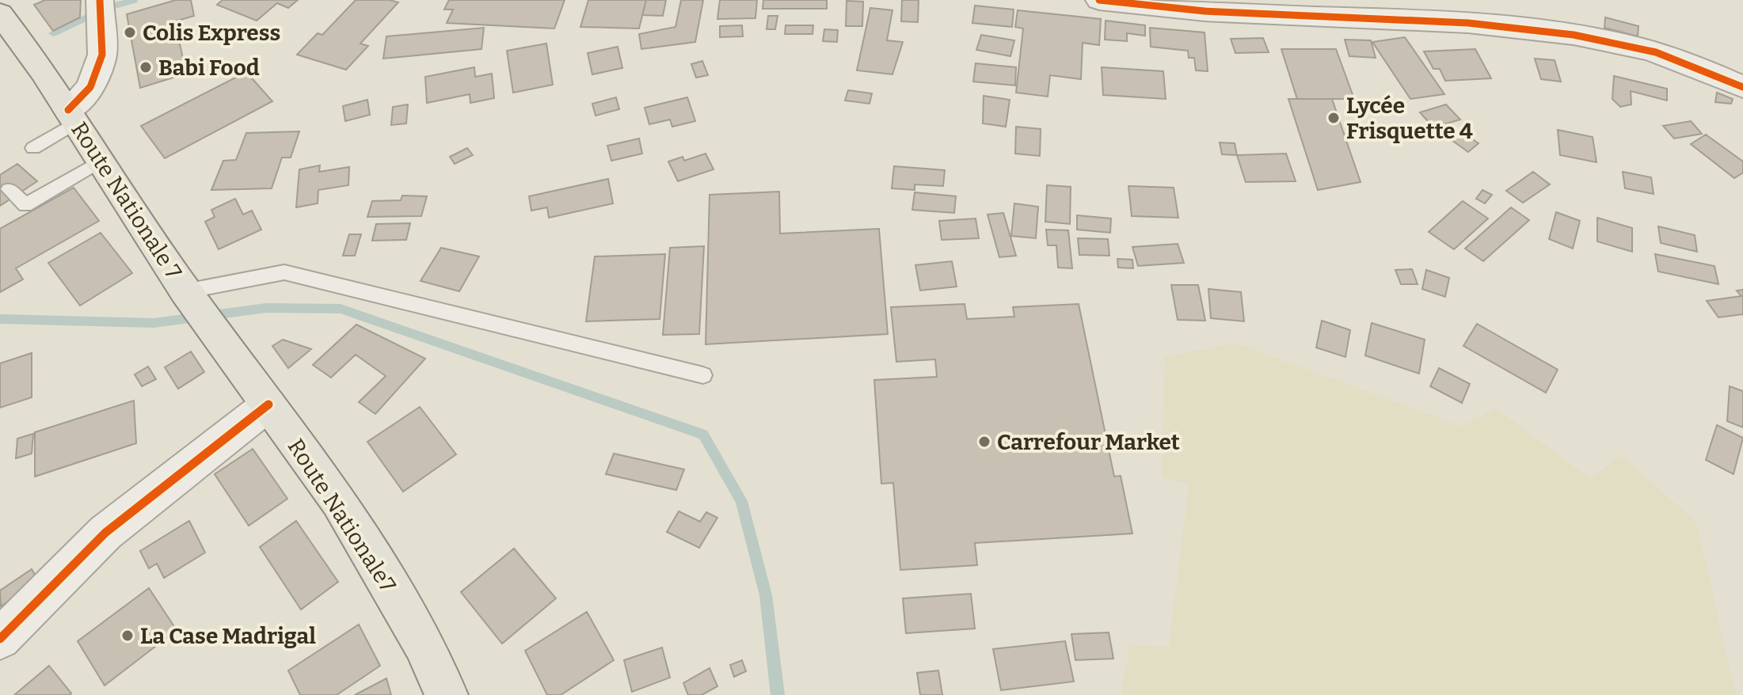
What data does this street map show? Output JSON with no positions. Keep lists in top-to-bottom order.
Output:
{
  "streets": {
    "main road": ["Route Nationale 7", "Route Nationale7"]
  },
  "crossings": [
    ["Route Nationale 7", "Route Nationale7"]
  ],
  "places": [
    "Colis Express",
    "Babi Food",
    "Lycée Frisquette 4",
    "Carrefour Market",
    "La Case Madrigal"
  ]
}
